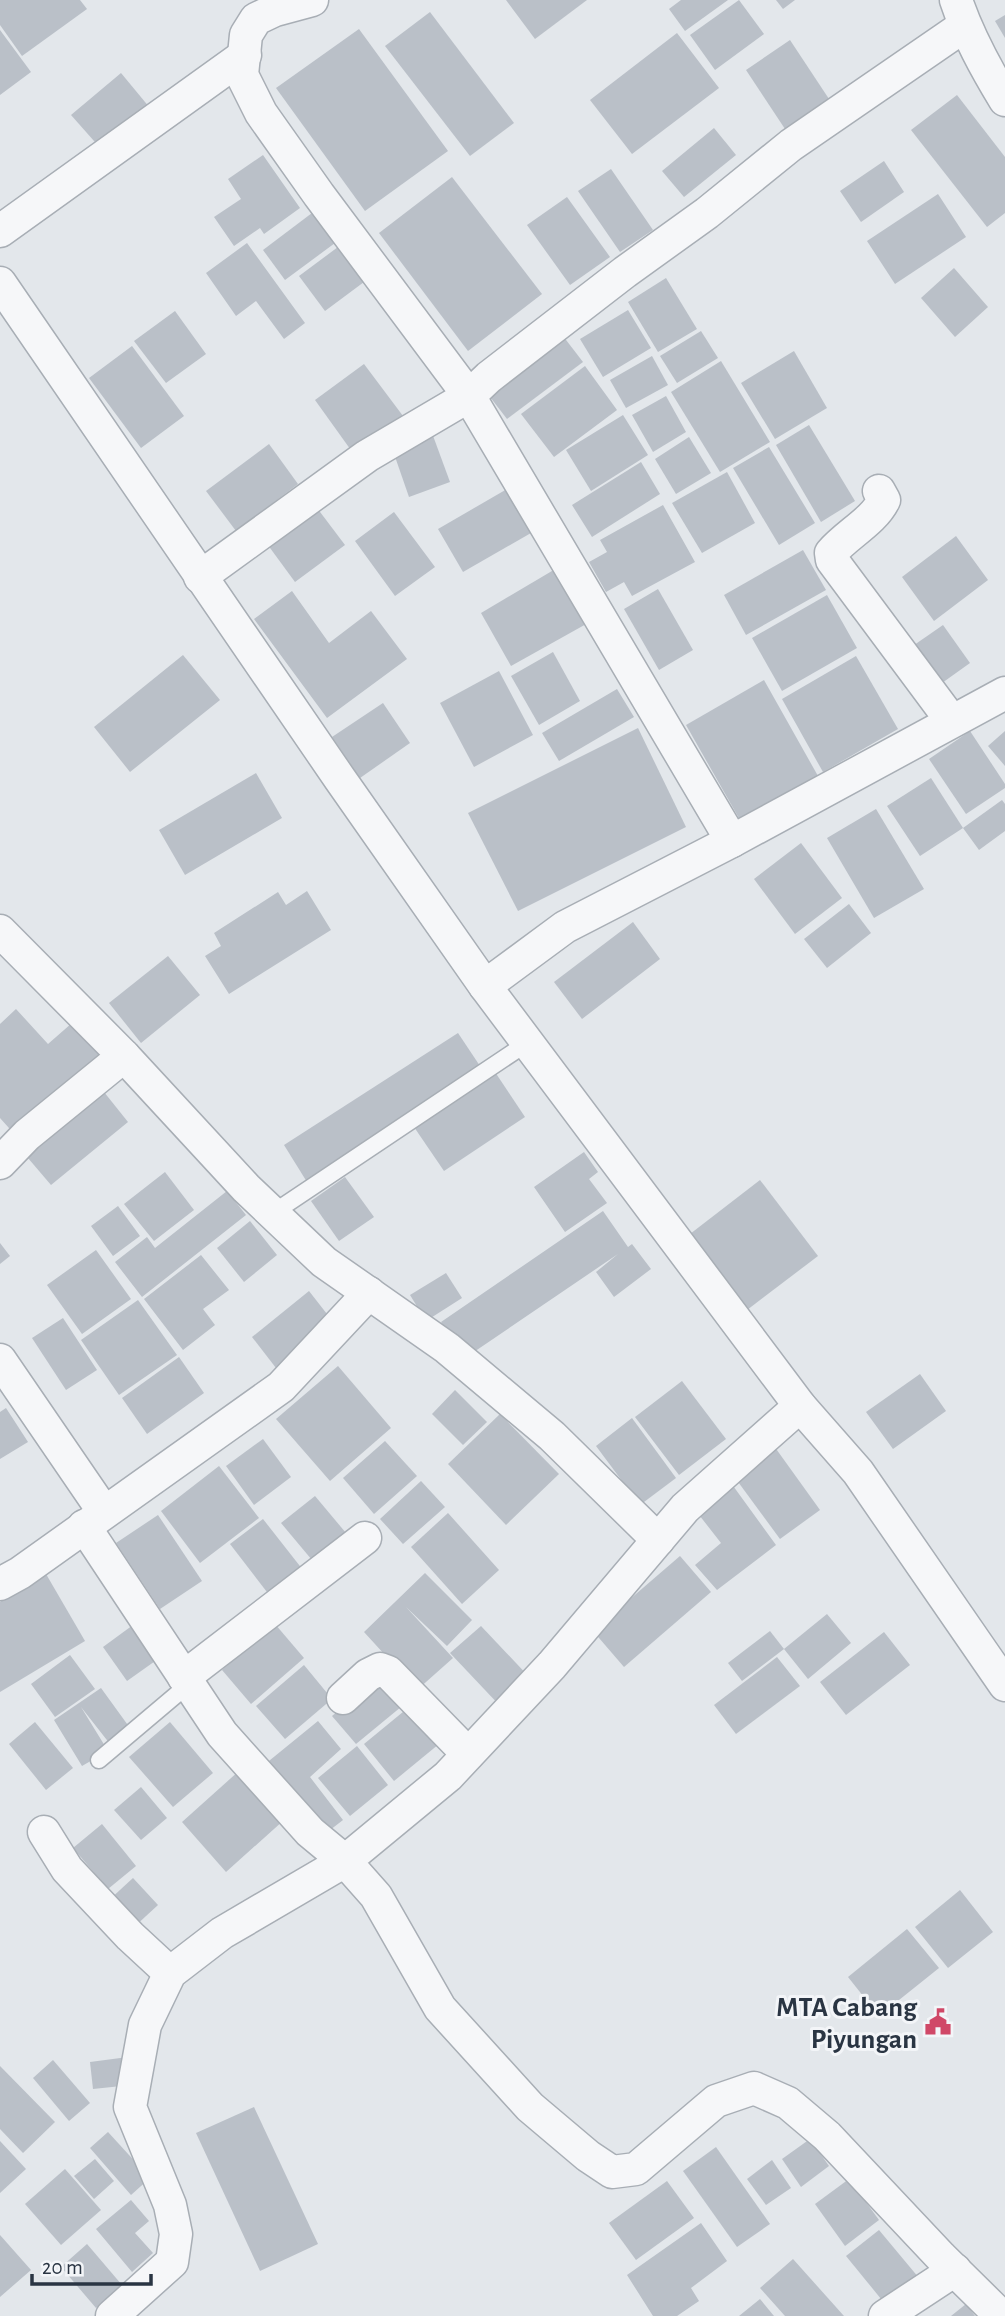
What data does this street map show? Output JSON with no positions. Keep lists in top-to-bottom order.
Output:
{
  "places": {
    "public building": ["MTA Cabang Piyungan"]
  },
  "scale_bar": "20 m"
}
